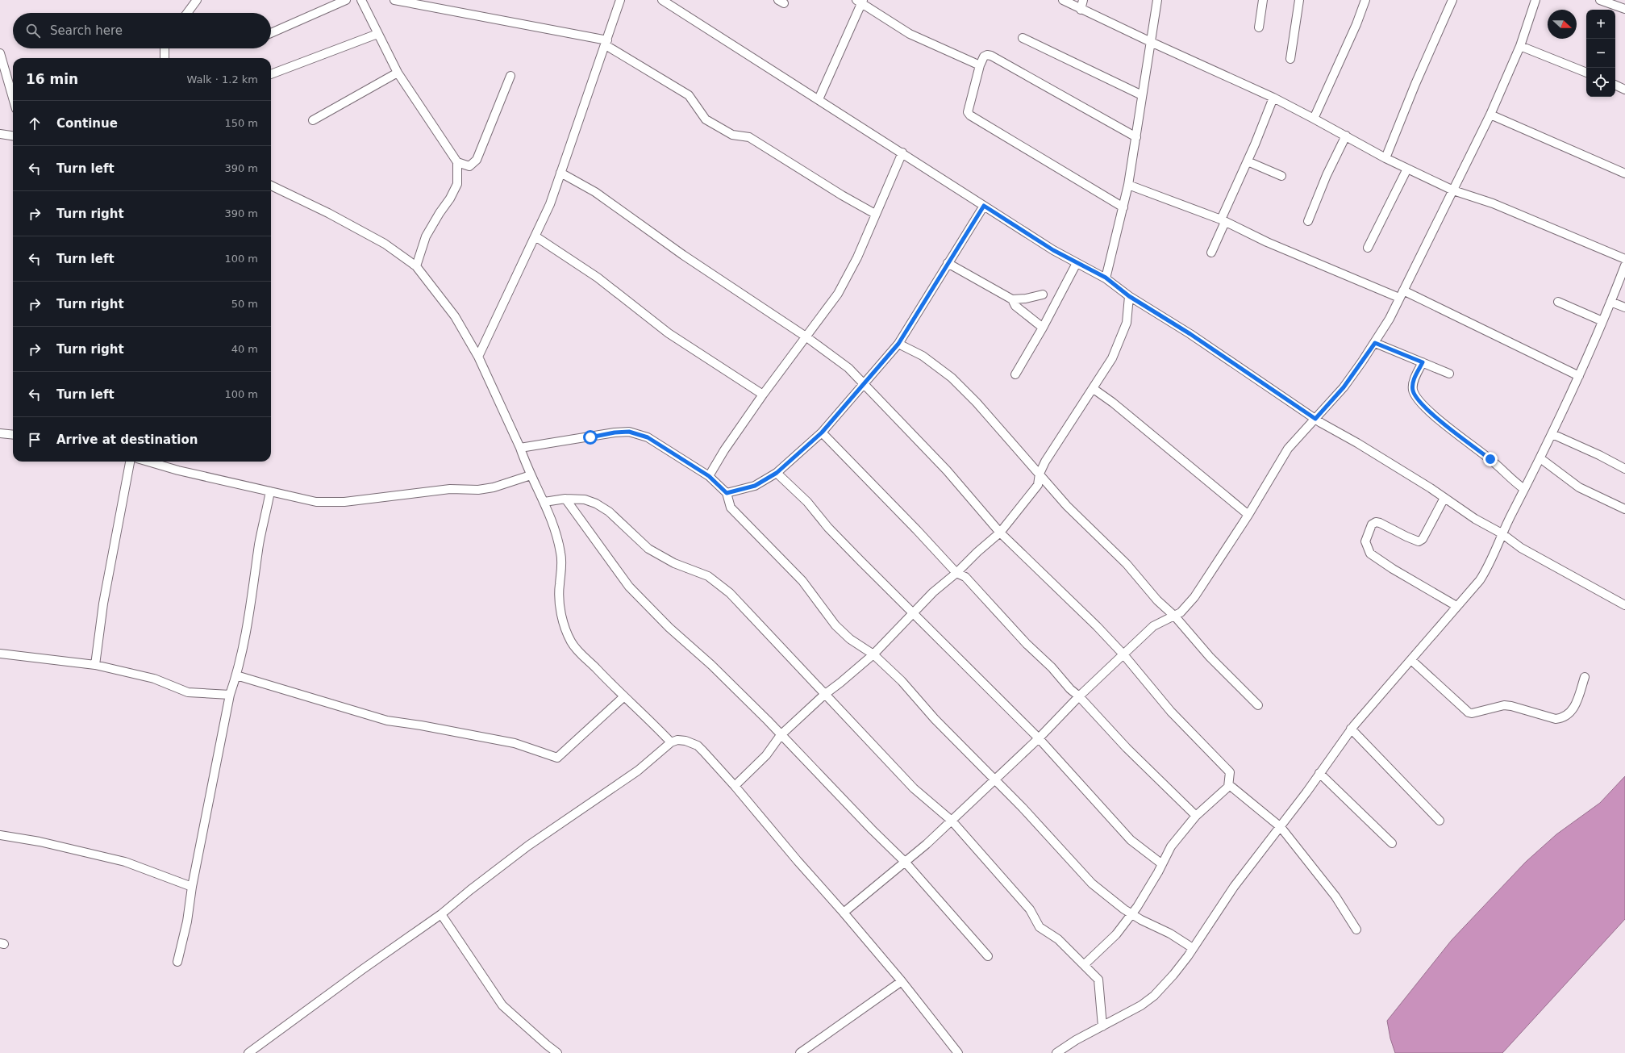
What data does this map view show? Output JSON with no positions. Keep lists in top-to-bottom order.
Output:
{
  "north": "right",
  "page": {
    "map_buttons": ["+", "−"],
    "search": "Search here",
    "heading": ["16 min", "Walk · 1.2 km"],
    "list": [
      ["Continue", "150 m"],
      ["Turn left", "390 m"],
      ["Turn right", "390 m"],
      ["Turn left", "100 m"],
      ["Turn right", "50 m"],
      ["Turn right", "40 m"],
      ["Turn left", "100 m"],
      "Arrive at destination"
    ]
  }
}
